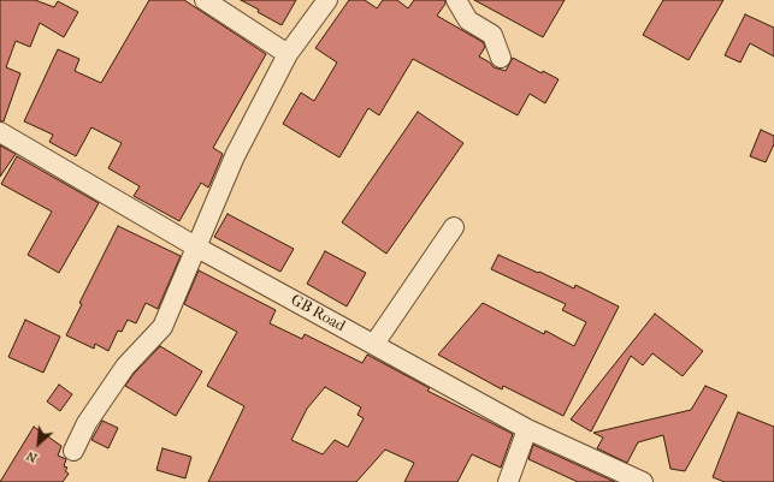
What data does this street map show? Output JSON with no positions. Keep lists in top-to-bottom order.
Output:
{
  "streets": {
    "street": ["GB Road"]
  },
  "north": "bottom left"
}
